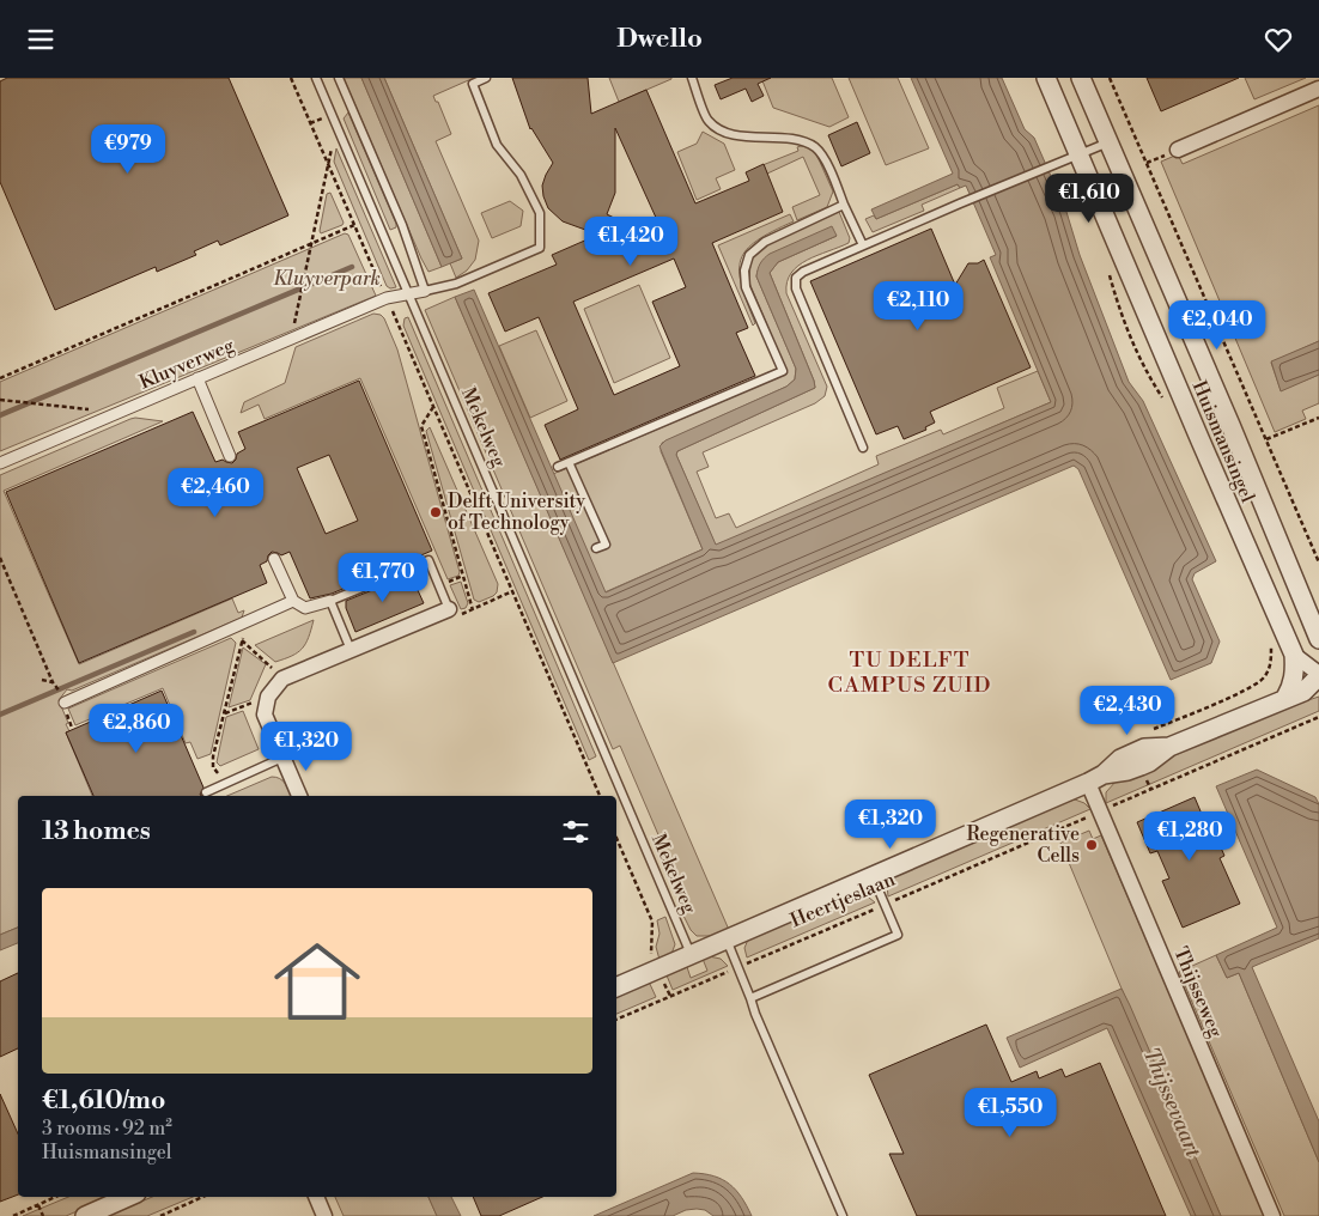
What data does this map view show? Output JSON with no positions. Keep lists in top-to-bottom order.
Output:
{
  "streets": {
    "street": [
      "Kluyverweg",
      "Huismansingel",
      "Heertjeslaan",
      "Thijsseweg"
    ],
    "lane": ["Mekelweg"]
  },
  "crossings": [
    ["Kluyverweg", "Mekelweg"],
    ["Mekelweg", "Heertjeslaan"],
    ["Heertjeslaan", "Thijsseweg"]
  ],
  "districts": ["TU DELFT CAMPUS ZUID"],
  "water": ["Thijssevaart"],
  "parks": ["Kluyverpark"],
  "places": ["Delft University of Technology", "Regenerative Cells"],
  "page": {
    "header": "Dwello",
    "price": [
      "€979",
      "€1,610",
      "€1,420",
      "€2,110",
      "€2,040",
      "€2,460",
      "€1,770",
      "€2,430",
      "€2,860",
      "€1,320",
      "€1,320",
      "€1,280",
      "€1,550"
    ],
    "heading": "13 homes",
    "list": [
      {
        "name": "€1,610/mo",
        "note": "3 rooms · 92 m² · Huismansingel"
      }
    ]
  }
}
